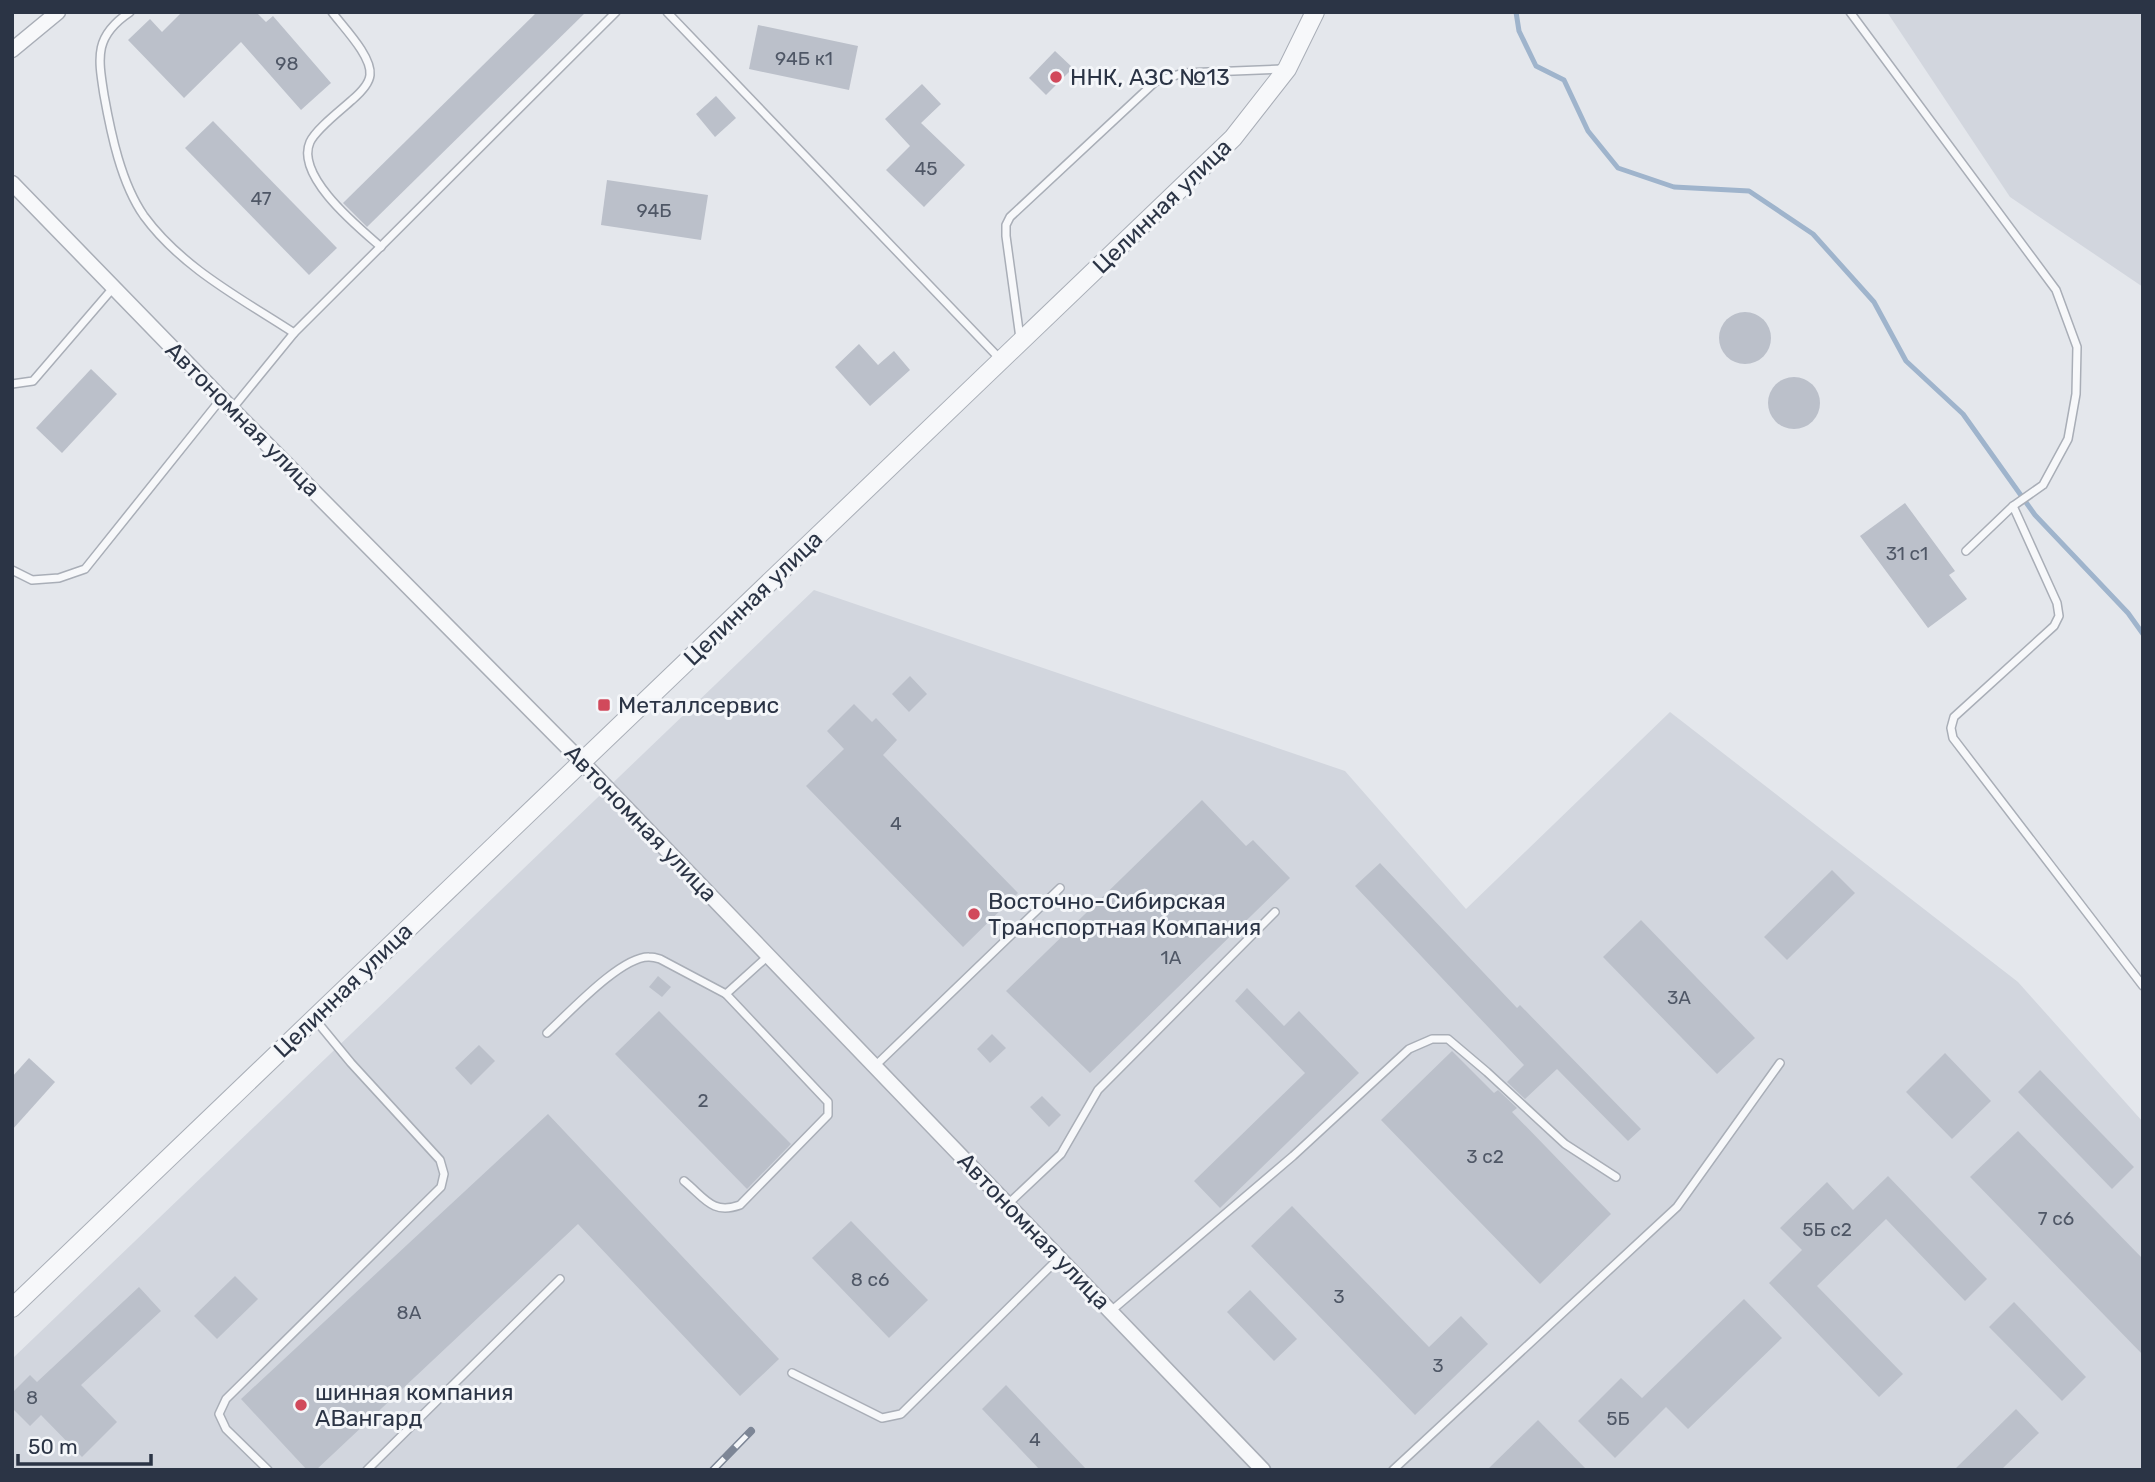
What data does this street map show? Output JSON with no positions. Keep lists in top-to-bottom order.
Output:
{
  "streets": {
    "street": ["Целинная улица", "Автономная улица"]
  },
  "crossings": [
    ["Целинная улица", "Автономная улица"]
  ],
  "places": {
    "other": ["ННК, АЗС №13", "Восточно-Сибирская Транспортная Компания", "шинная компания АВангард"],
    "transit": ["Металлсервис"]
  },
  "house_numbers": [
    "94Б к1",
    "98",
    "45",
    "47",
    "94Б",
    "31 с1",
    "4",
    "1А",
    "3А",
    "2",
    "3 с2",
    "7 с6",
    "5Б с2",
    "8 с6",
    "3",
    "8А",
    "3",
    "8",
    "5Б",
    "4"
  ],
  "scale_bar": "50 m"
}
